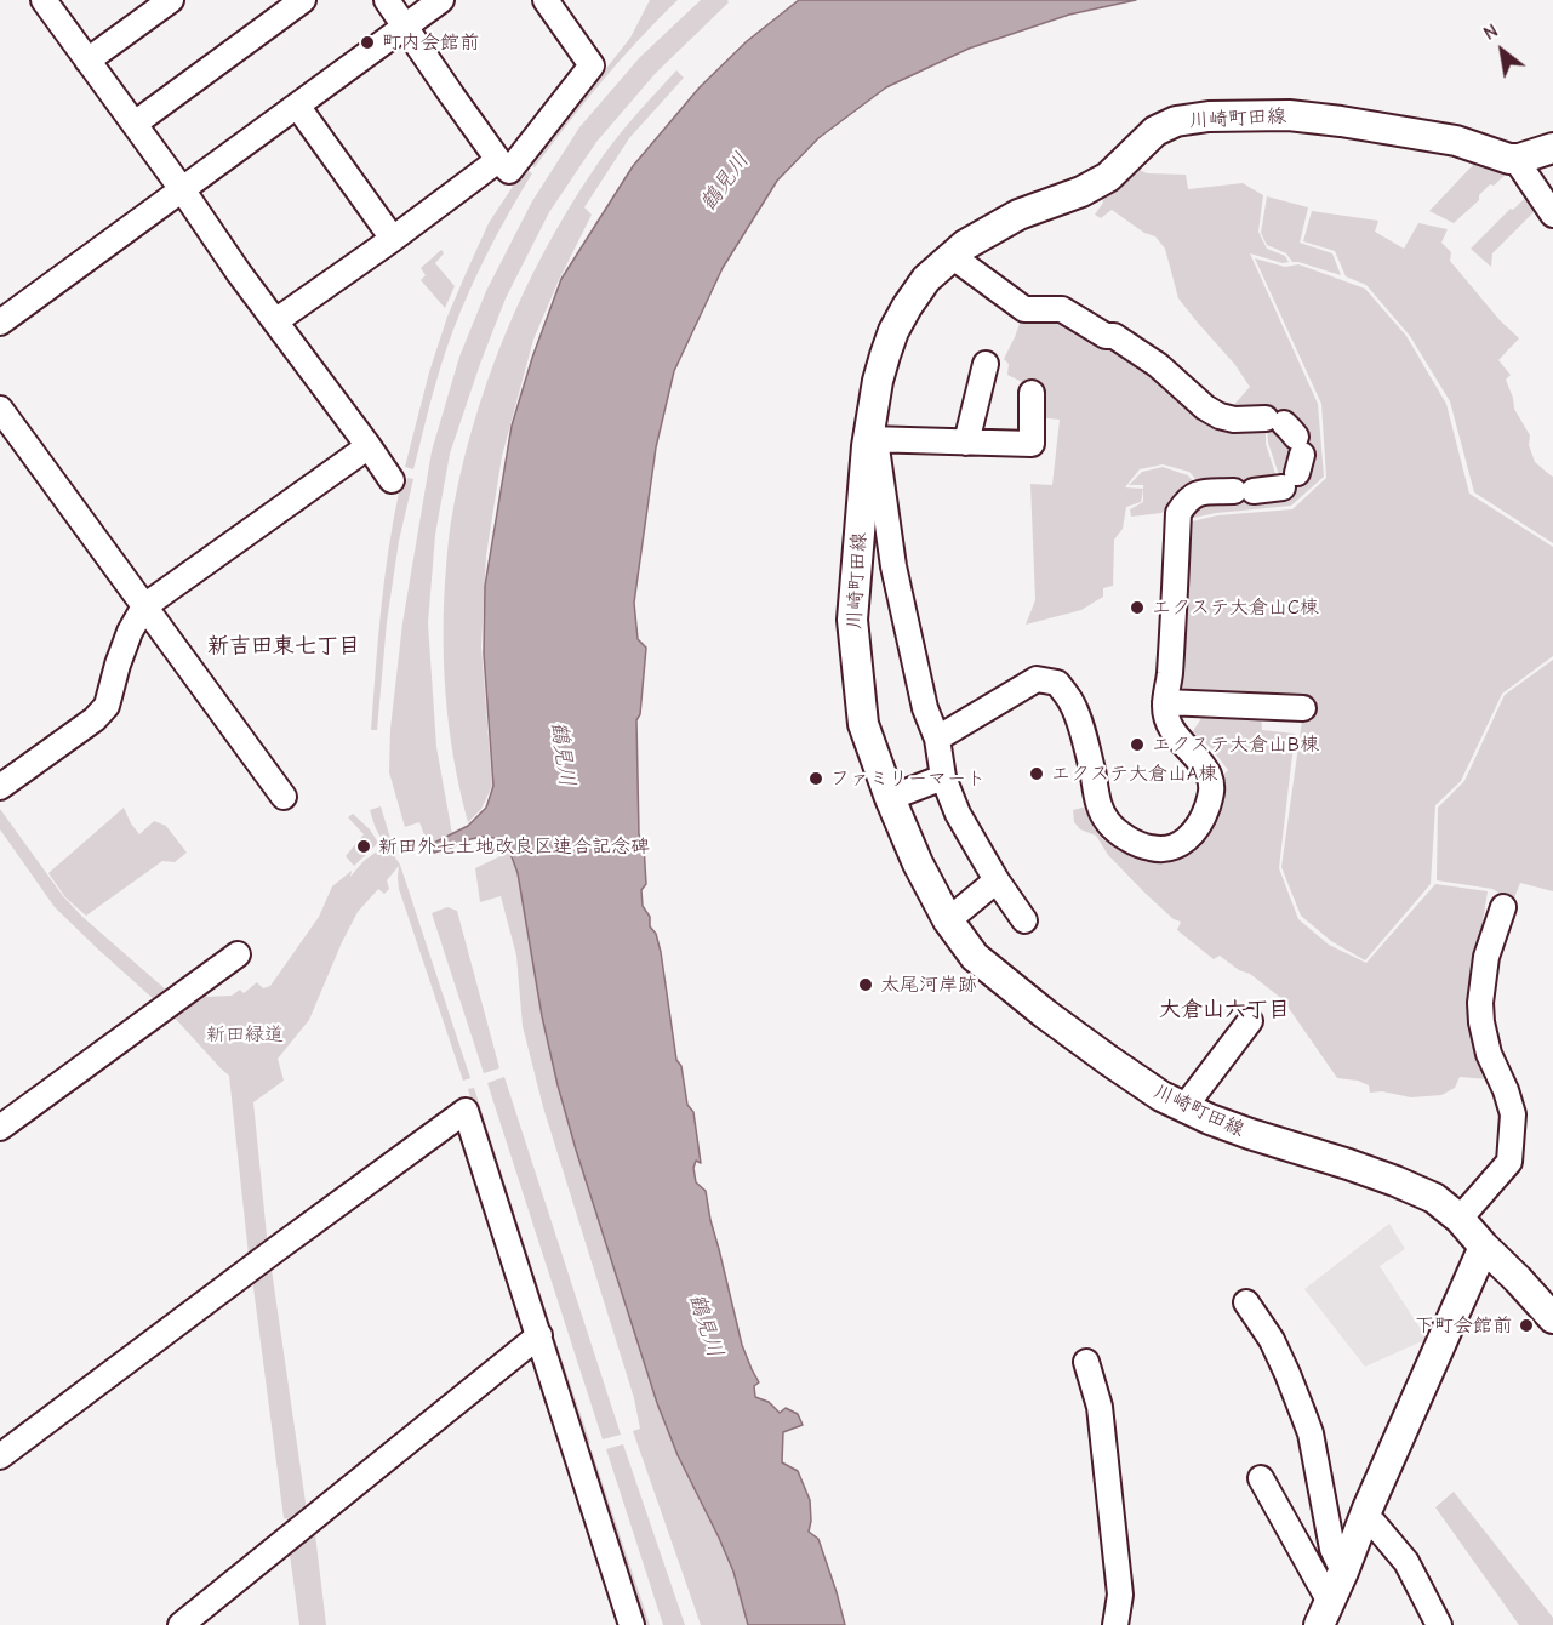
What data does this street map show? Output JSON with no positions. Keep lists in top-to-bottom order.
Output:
{
  "streets": {
    "main road": ["川崎町田線"]
  },
  "districts": ["新吉田東七丁目", "大倉山六丁目"],
  "water": ["鶴見川"],
  "parks": ["新田緑道"],
  "places": [
    "町内会館前",
    "エクステ大倉山C棟",
    "エクステ大倉山B棟",
    "エクステ大倉山A棟",
    "ファミリーマート",
    "新田外七土地改良区連合記念碑",
    "太尾河岸跡",
    "下町会館前"
  ],
  "north": "top left"
}
